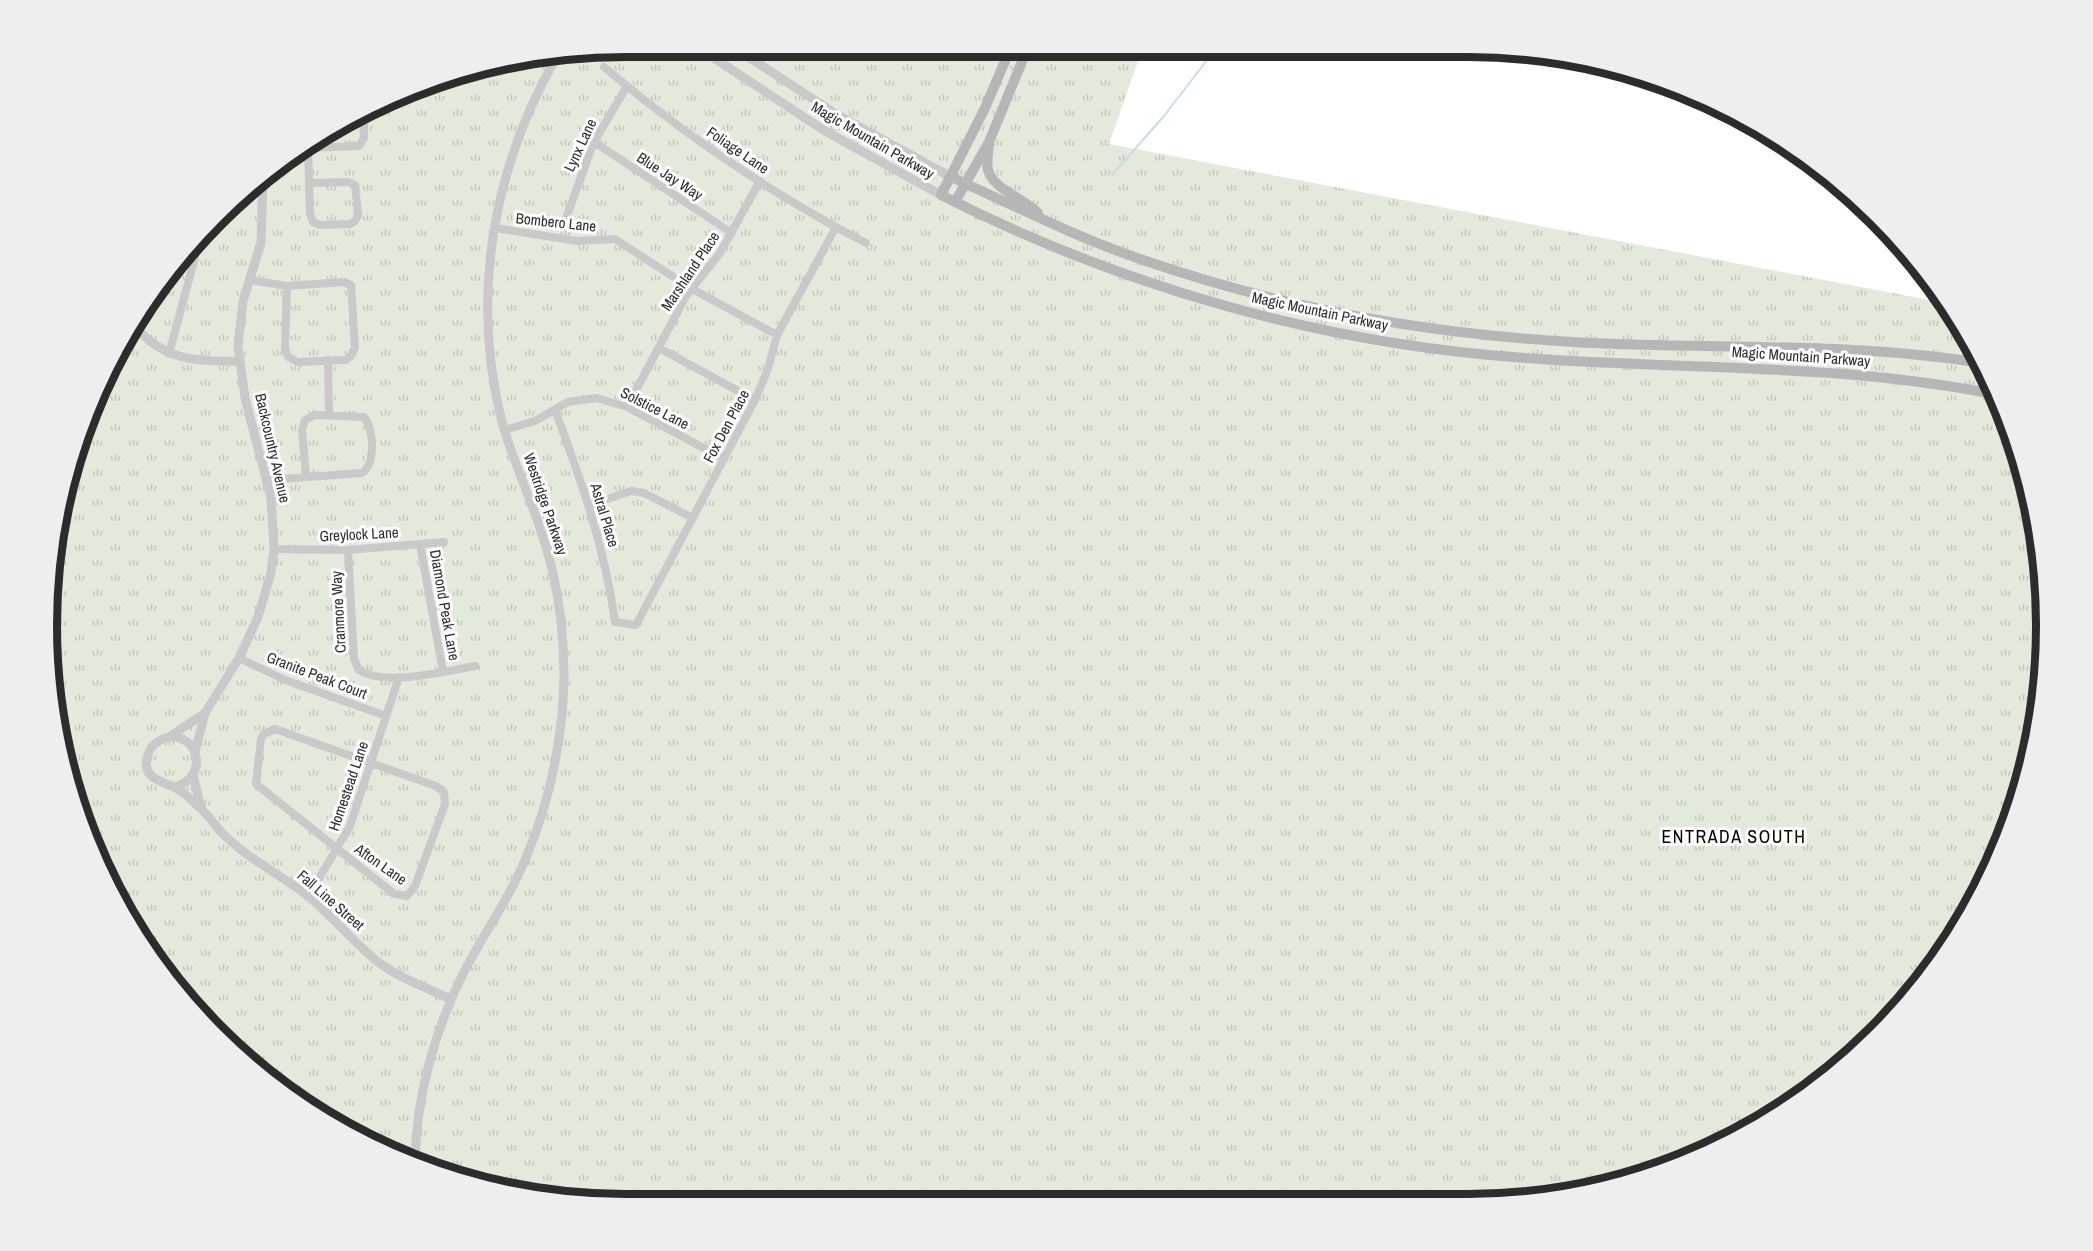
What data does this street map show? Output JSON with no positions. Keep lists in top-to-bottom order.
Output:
{
  "streets": {
    "main road": ["Magic Mountain Parkway"],
    "street": [
      "Lynx Lane",
      "Foliage Lane",
      "Blue Jay Way",
      "Bombero Lane",
      "Marshland Place",
      "Solstice Lane",
      "Fox Den Place",
      "Backcountry Avenue",
      "Westridge Parkway",
      "Astral Place",
      "Greylock Lane",
      "Diamond Peak Lane",
      "Cranmore Way",
      "Granite Peak Court",
      "Homestead Lane",
      "Afton Lane",
      "Fall Line Street"
    ]
  },
  "crossings": [
    ["Lynx Lane", "Foliage Lane"],
    ["Lynx Lane", "Blue Jay Way"],
    ["Foliage Lane", "Marshland Place"],
    ["Foliage Lane", "Fox Den Place"],
    ["Blue Jay Way", "Marshland Place"],
    ["Bombero Lane", "Marshland Place"],
    ["Bombero Lane", "Westridge Parkway"],
    ["Marshland Place", "Solstice Lane"],
    ["Solstice Lane", "Fox Den Place"],
    ["Solstice Lane", "Westridge Parkway"],
    ["Solstice Lane", "Astral Place"],
    ["Fox Den Place", "Astral Place"],
    ["Backcountry Avenue", "Greylock Lane"],
    ["Backcountry Avenue", "Granite Peak Court"],
    ["Westridge Parkway", "Fall Line Street"],
    ["Greylock Lane", "Diamond Peak Lane"],
    ["Greylock Lane", "Cranmore Way"],
    ["Cranmore Way", "Homestead Lane"],
    ["Granite Peak Court", "Homestead Lane"],
    ["Homestead Lane", "Afton Lane"],
    ["Homestead Lane", "Fall Line Street"]
  ],
  "districts": ["ENTRADA SOUTH"]
}
